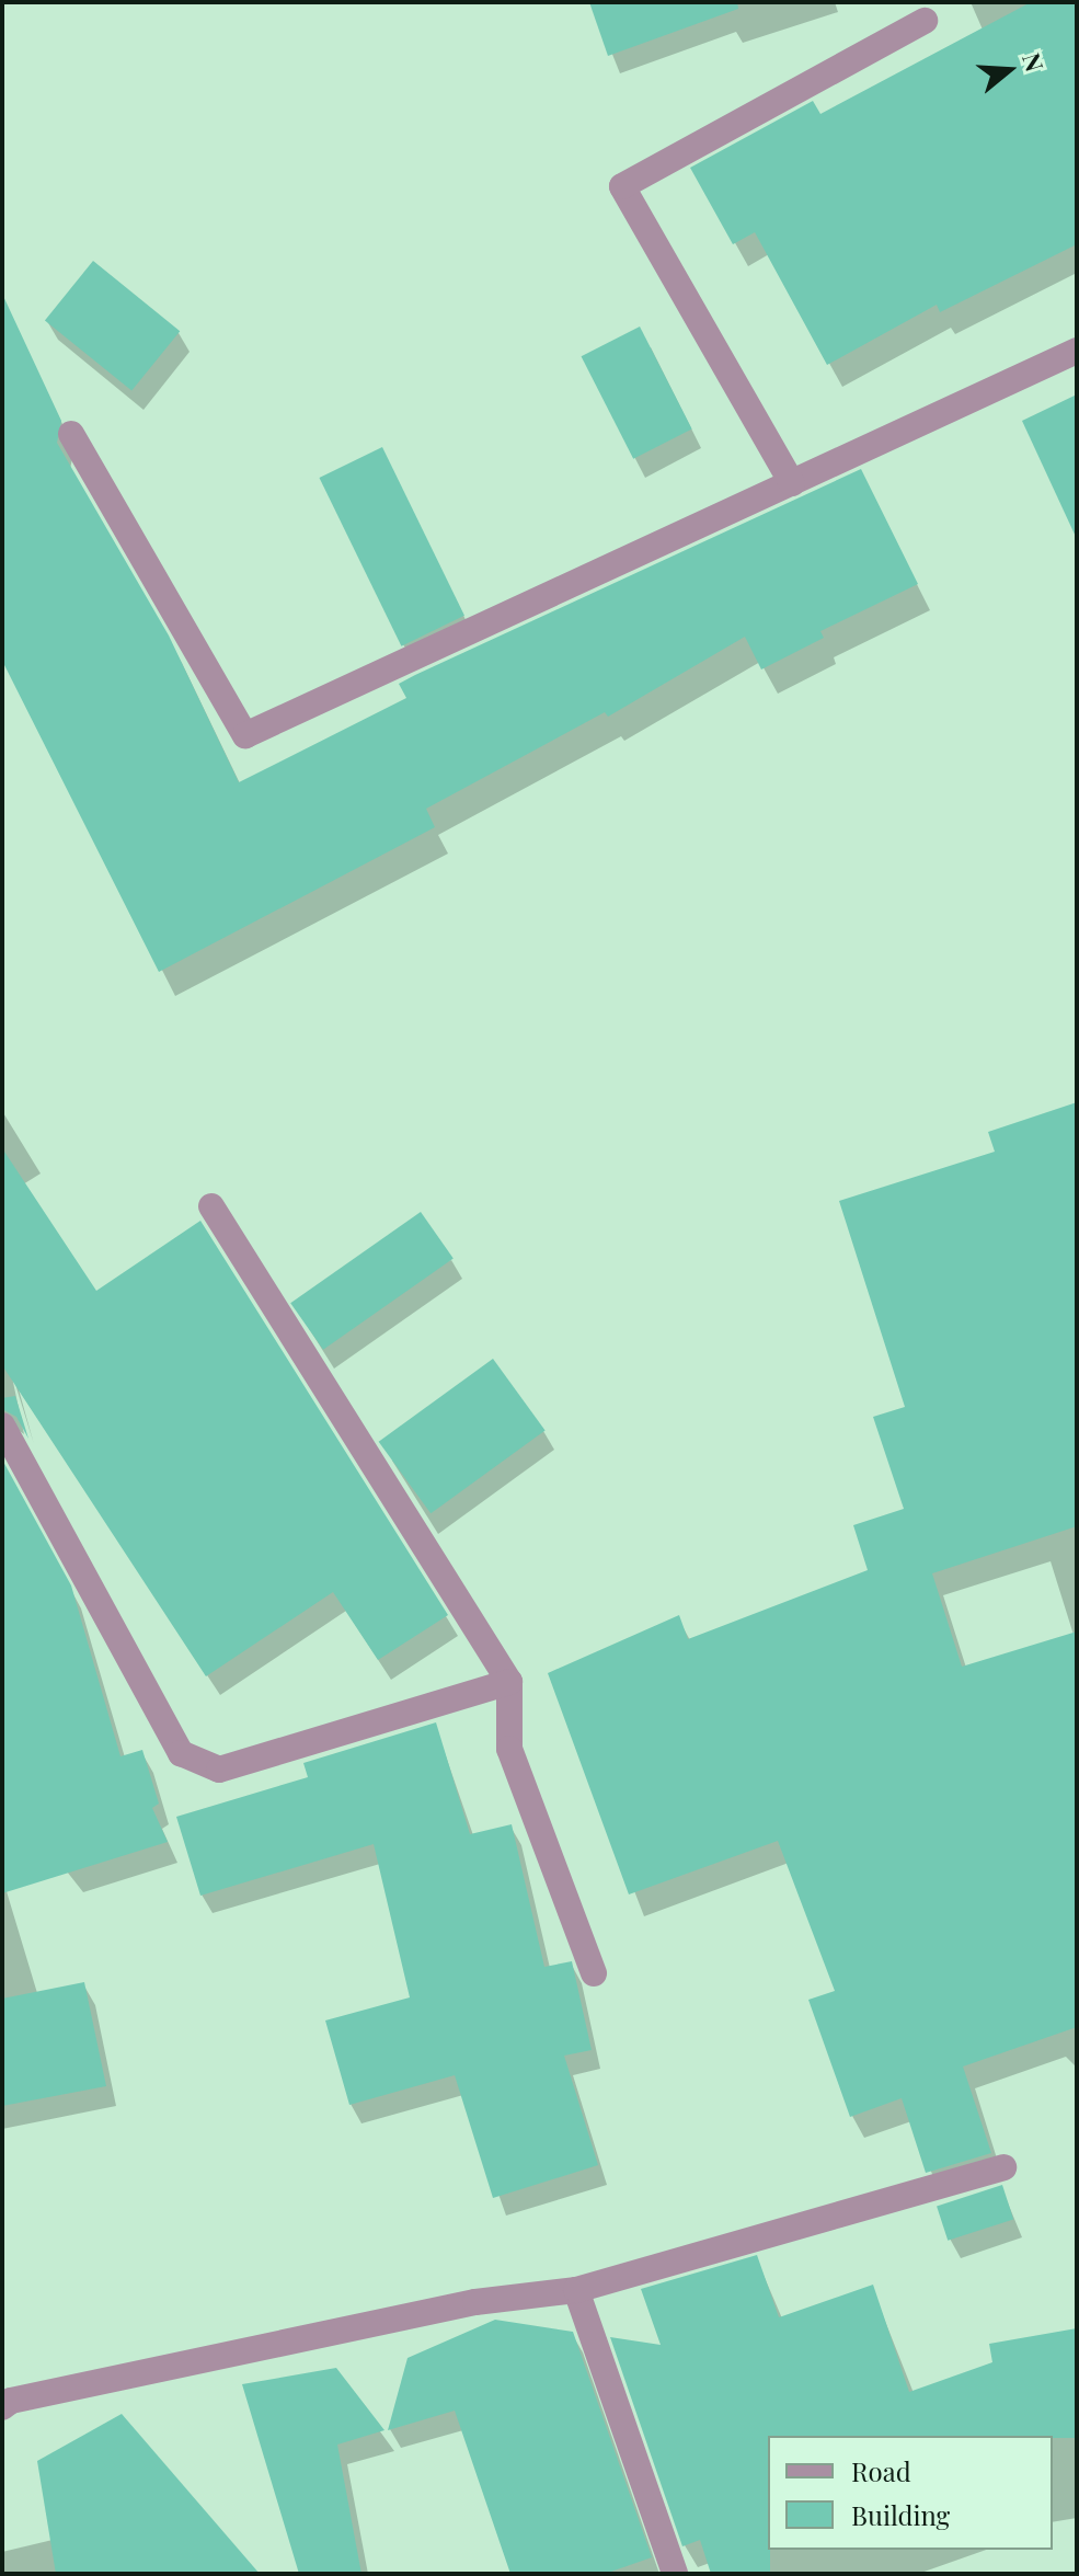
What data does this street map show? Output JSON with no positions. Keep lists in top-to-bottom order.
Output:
{
  "legend": ["Road", "Building"],
  "north": "right"
}
